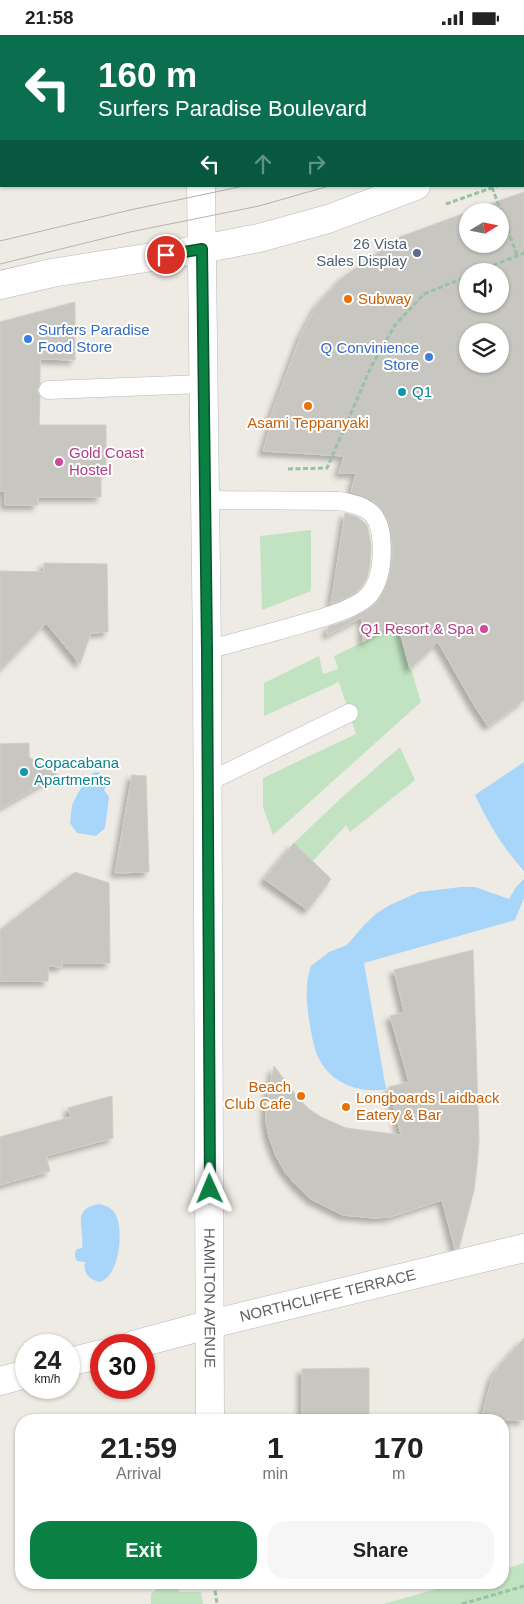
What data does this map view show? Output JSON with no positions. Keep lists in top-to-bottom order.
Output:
{
  "streets": {
    "street": ["NORTHCLIFFE TERRACE", "HAMILTON AVENUE"]
  },
  "crossings": [
    ["NORTHCLIFFE TERRACE", "HAMILTON AVENUE"]
  ],
  "places": [
    "26 Vista Sales Display",
    "Subway",
    "Surfers Paradise Food Store",
    "Q Convinience Store",
    "Q1",
    "Asami Teppanyaki",
    "Gold Coast Hostel",
    "Q1 Resort & Spa",
    "Copacabana Apartments",
    "Beach Club Cafe",
    "Longboards Laidback Eatery & Bar"
  ],
  "north": "right",
  "page": {
    "status": "21:58",
    "turn": ["160 m", "Surfers Paradise Boulevard"],
    "speed": "24 km/h",
    "limit": "30",
    "eta": [
      "21:59",
      "Arrival",
      "1",
      "min",
      "170",
      "m"
    ],
    "buttons": ["Exit", "Share"]
  }
}
